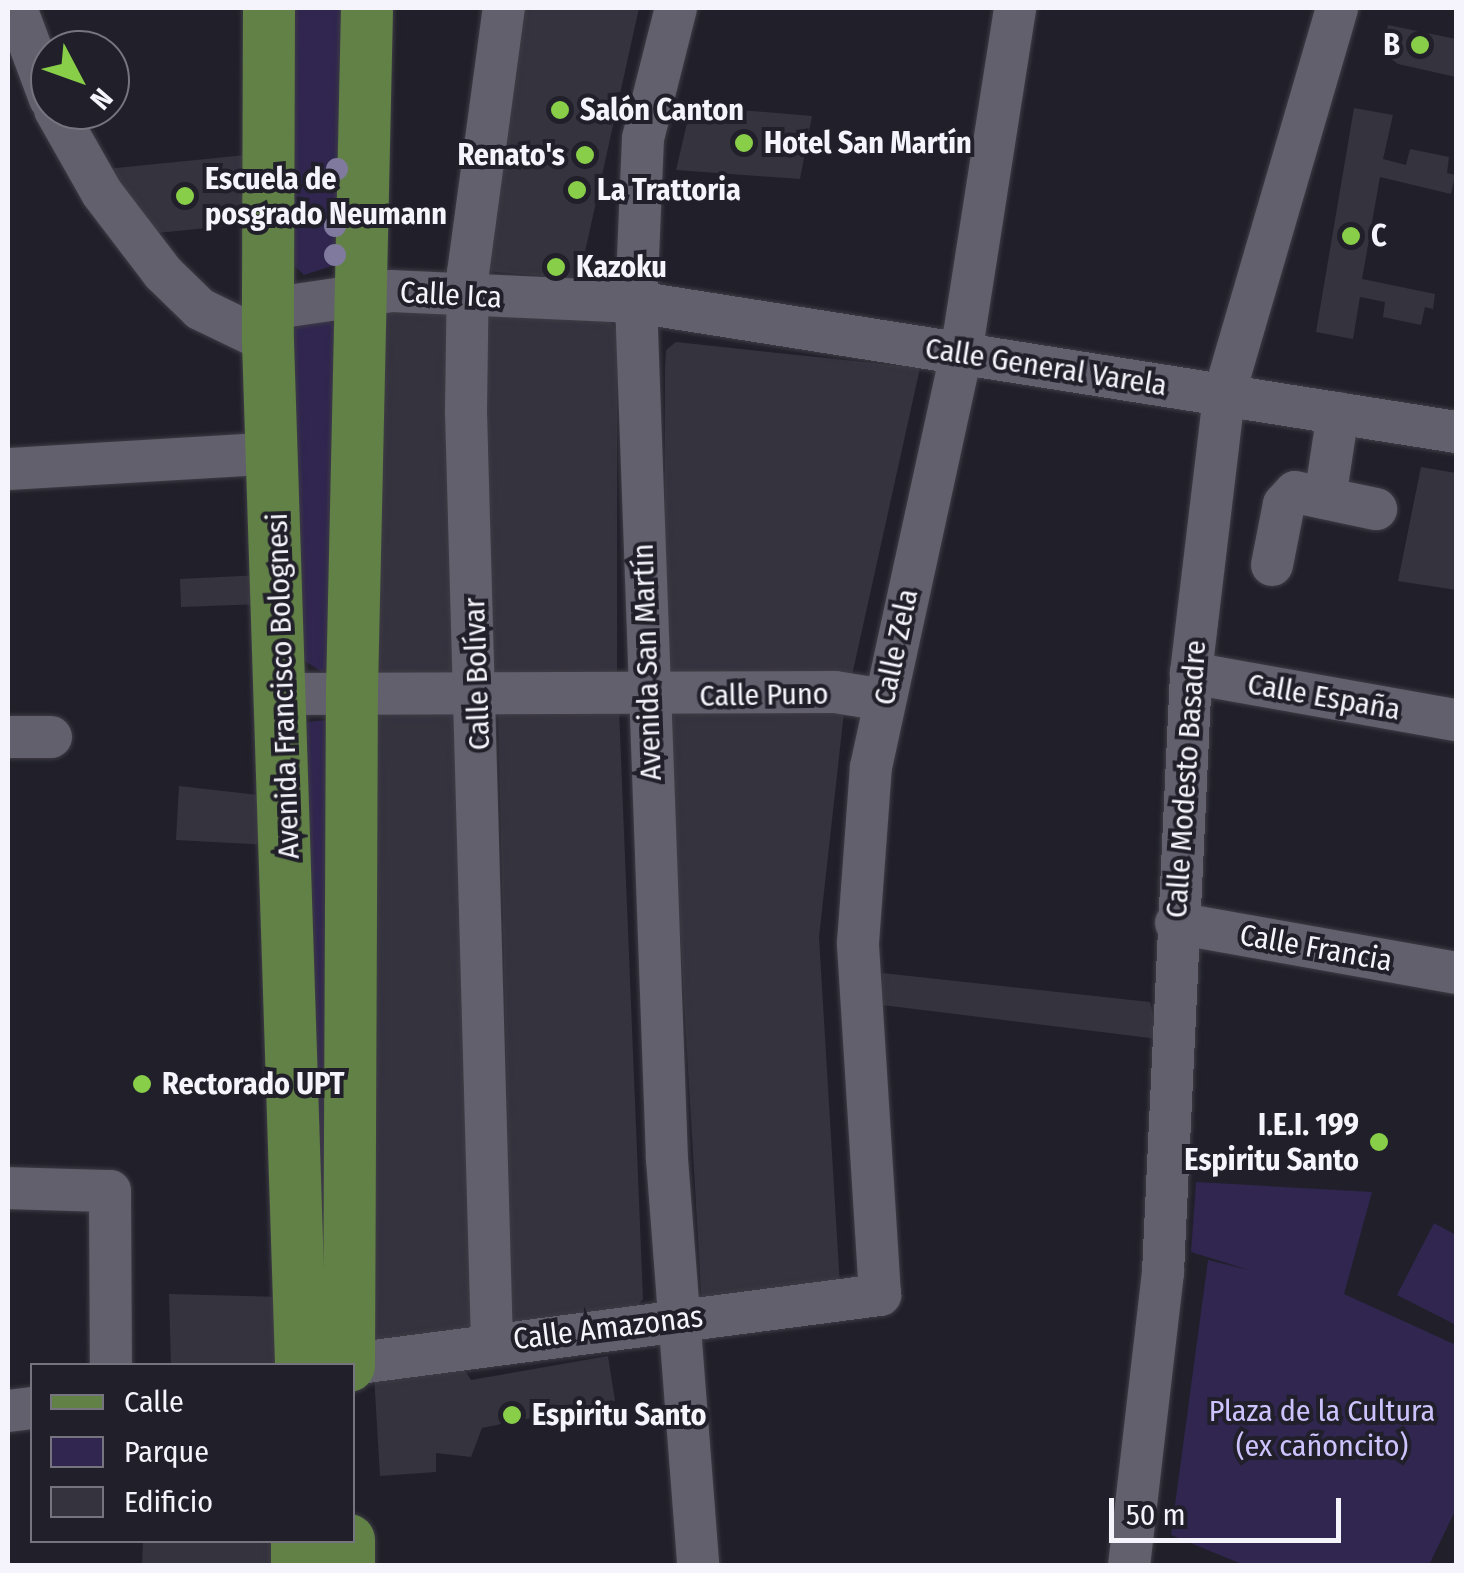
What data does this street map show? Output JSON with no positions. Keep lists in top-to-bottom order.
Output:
{
  "streets": {
    "main road": ["Avenida Francisco Bolognesi"],
    "street": [
      "Calle Ica",
      "Calle General Varela",
      "Calle Zela",
      "Avenida San Martín",
      "Calle Bolívar",
      "Calle Puno",
      "Calle España",
      "Calle Modesto Basadre",
      "Calle Francia",
      "Calle Amazonas"
    ]
  },
  "crossings": [
    ["Calle Ica", "Calle General Varela"],
    ["Calle Ica", "Avenida San Martín"],
    ["Calle Ica", "Calle Bolívar"],
    ["Calle Ica", "Avenida Francisco Bolognesi"],
    ["Calle General Varela", "Calle Zela"],
    ["Calle General Varela", "Avenida San Martín"],
    ["Calle General Varela", "Calle Modesto Basadre"],
    ["Calle Zela", "Calle Puno"],
    ["Calle Zela", "Calle Amazonas"],
    ["Avenida San Martín", "Calle Puno"],
    ["Avenida San Martín", "Calle Amazonas"],
    ["Calle Bolívar", "Calle Puno"],
    ["Calle Bolívar", "Calle Amazonas"],
    ["Avenida Francisco Bolognesi", "Calle Puno"],
    ["Calle España", "Calle Modesto Basadre"],
    ["Calle Modesto Basadre", "Calle Francia"]
  ],
  "parks": ["Plaza de la Cultura (ex cañoncito)"],
  "places": [
    "B",
    "Salón Canton",
    "Hotel San Martín",
    "Renato's",
    "La Trattoria",
    "Escuela de posgrado Neumann",
    "C",
    "Kazoku",
    "Rectorado UPT",
    "I.E.I. 199 Espiritu Santo",
    "Espiritu Santo"
  ],
  "legend": ["Calle", "Parque", "Edificio"],
  "scale_bar": "50 m",
  "north": "bottom right"
}
